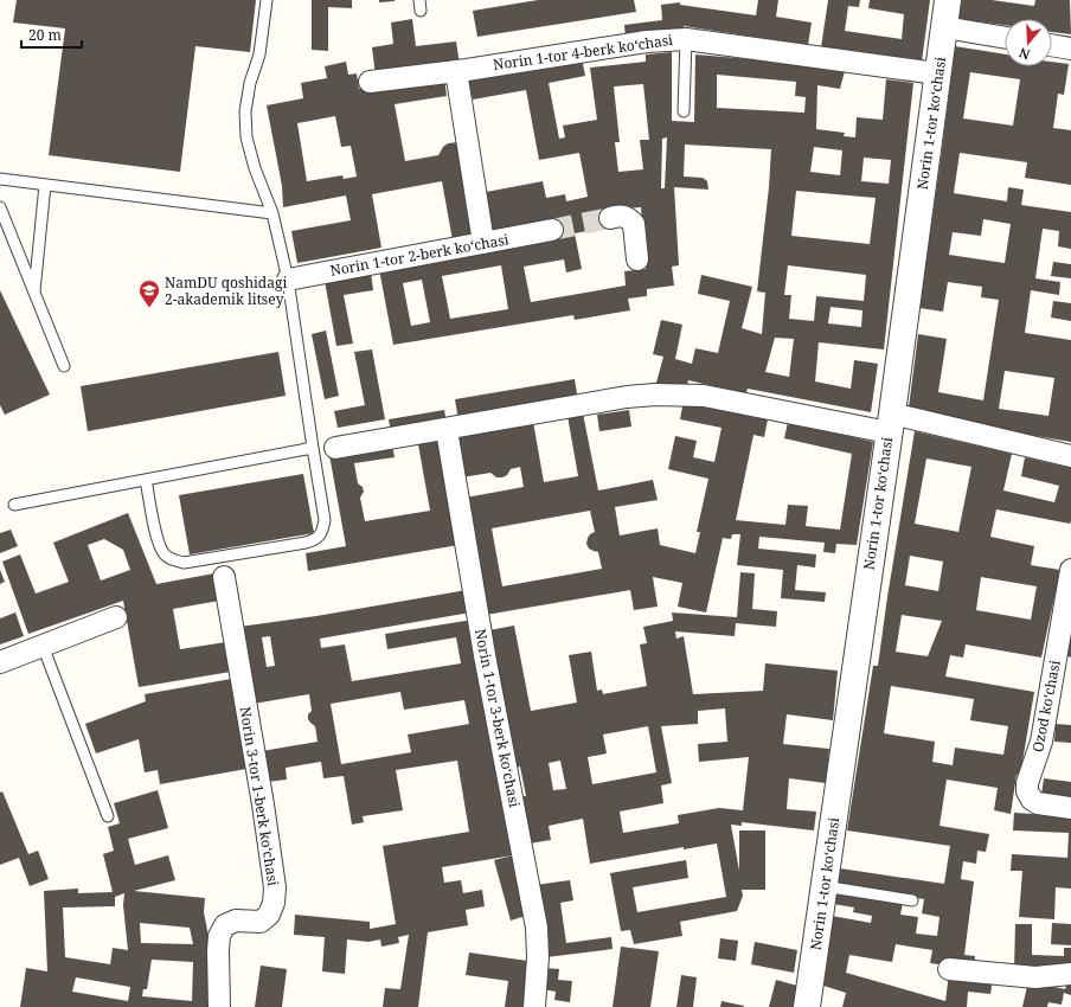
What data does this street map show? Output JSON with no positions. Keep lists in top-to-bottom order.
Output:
{
  "streets": {
    "street": [
      "Norin 1-tor 4-berk koʻchasi",
      "Norin 1-tor koʻchasi",
      "Norin 1-tor 2-berk koʻchasi",
      "Ozod koʻchasi",
      "Norin 1-tor 3-berk koʻchasi",
      "Norin 3-tor 1-berk koʻchasi"
    ]
  },
  "crossings": [
    ["Norin 1-tor 4-berk koʻchasi", "Norin 1-tor koʻchasi"]
  ],
  "places": {
    "school or university": ["NamDU qoshidagi 2-akademik litsey"]
  },
  "scale_bar": "20 m",
  "north": "bottom"
}
